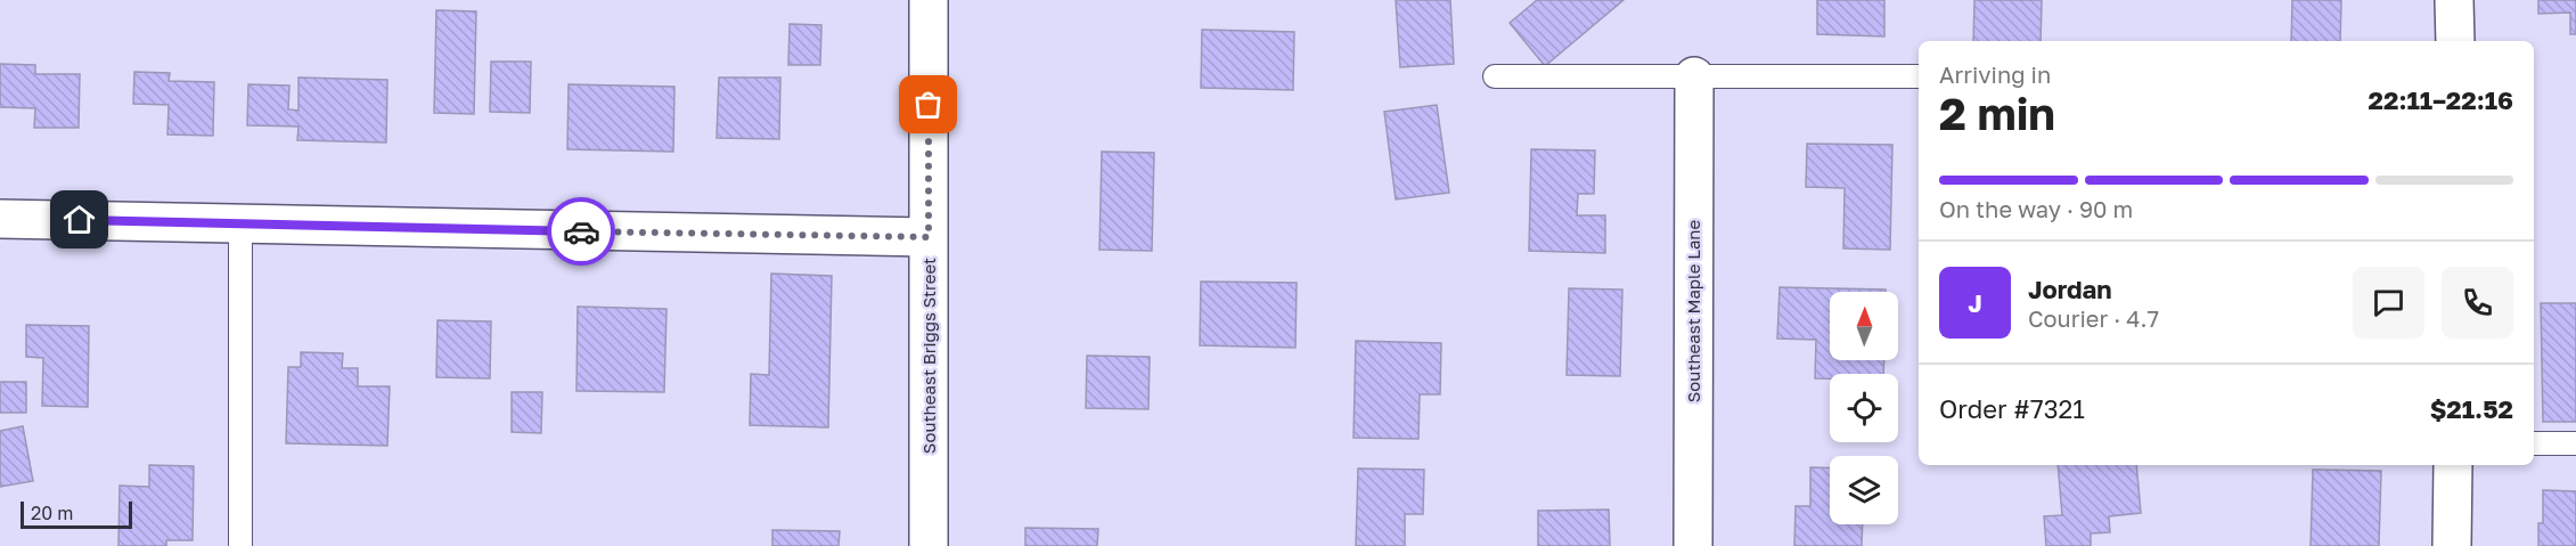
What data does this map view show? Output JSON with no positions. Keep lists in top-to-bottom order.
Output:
{
  "streets": {
    "street": ["Southeast Maple Lane", "Southeast Briggs Street"]
  },
  "scale_bar": "20 m",
  "north": "top",
  "page": {
    "heading": ["2 min", "Arriving in", "22:11–22:16"],
    "panel": [
      "Jordan",
      "Courier · 4.7",
      "Order #7321",
      "$21.52"
    ],
    "bar": "On the way · 90 m",
    "round": "J",
    "scale": "20 m"
  }
}
